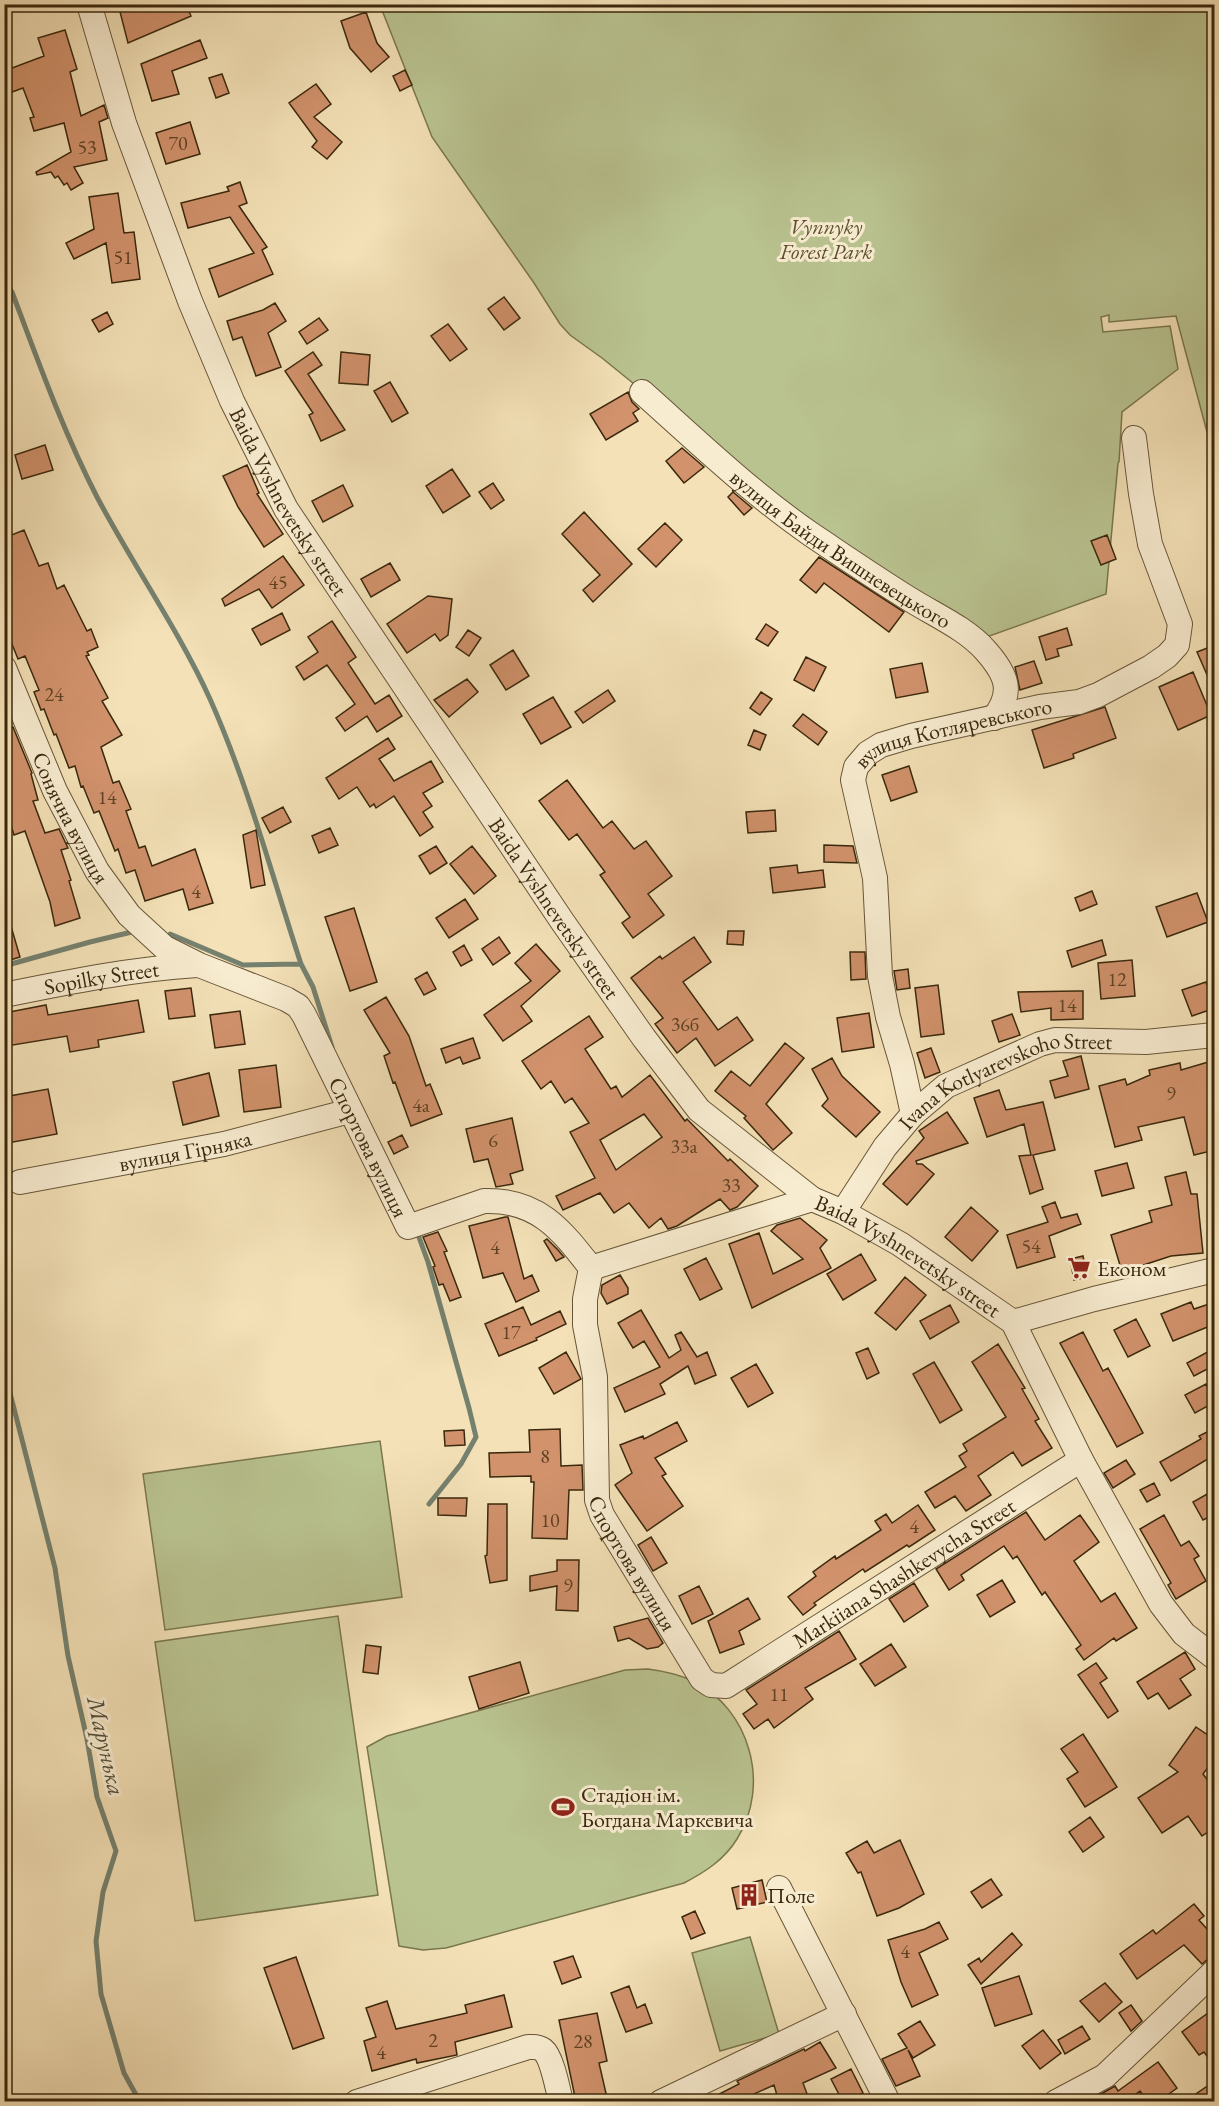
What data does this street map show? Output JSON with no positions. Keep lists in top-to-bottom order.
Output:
{
  "streets": {
    "street": [
      "Baida Vyshnevetsky street",
      "вулиця Байди Вишневецького",
      "вулиця Котляревського",
      "Сонячна вулиця",
      "Sopilky Street",
      "Ivana Kotlyarevskoho Street",
      "Спортова вулиця",
      "вулиця Гірняка",
      "Markiiana Shashkevycha Street"
    ]
  },
  "crossings": [
    ["Baida Vyshnevetsky street", "Ivana Kotlyarevskoho Street"],
    ["Baida Vyshnevetsky street", "Markiiana Shashkevycha Street"],
    ["вулиця Байди Вишневецького", "вулиця Котляревського"],
    ["вулиця Котляревського", "Ivana Kotlyarevskoho Street"],
    ["Сонячна вулиця", "Спортова вулиця"],
    ["Sopilky Street", "Спортова вулиця"],
    ["Спортова вулиця", "вулиця Гірняка"],
    ["Спортова вулиця", "Markiiana Shashkevycha Street"]
  ],
  "water": ["Марунька"],
  "parks": ["Vynnyky Forest Park"],
  "places": {
    "supermarket": ["Економ"],
    "sports": ["Стадіон ім. Богдана Маркевича"],
    "building": ["Поле"]
  },
  "house_numbers": [
    "70",
    "53",
    "51",
    "45",
    "24",
    "14",
    "4",
    "12",
    "14",
    "36б",
    "9",
    "4а",
    "6",
    "33а",
    "33",
    "54",
    "4",
    "17",
    "8",
    "10",
    "4",
    "9",
    "11",
    "4",
    "2",
    "28",
    "4"
  ]
}
